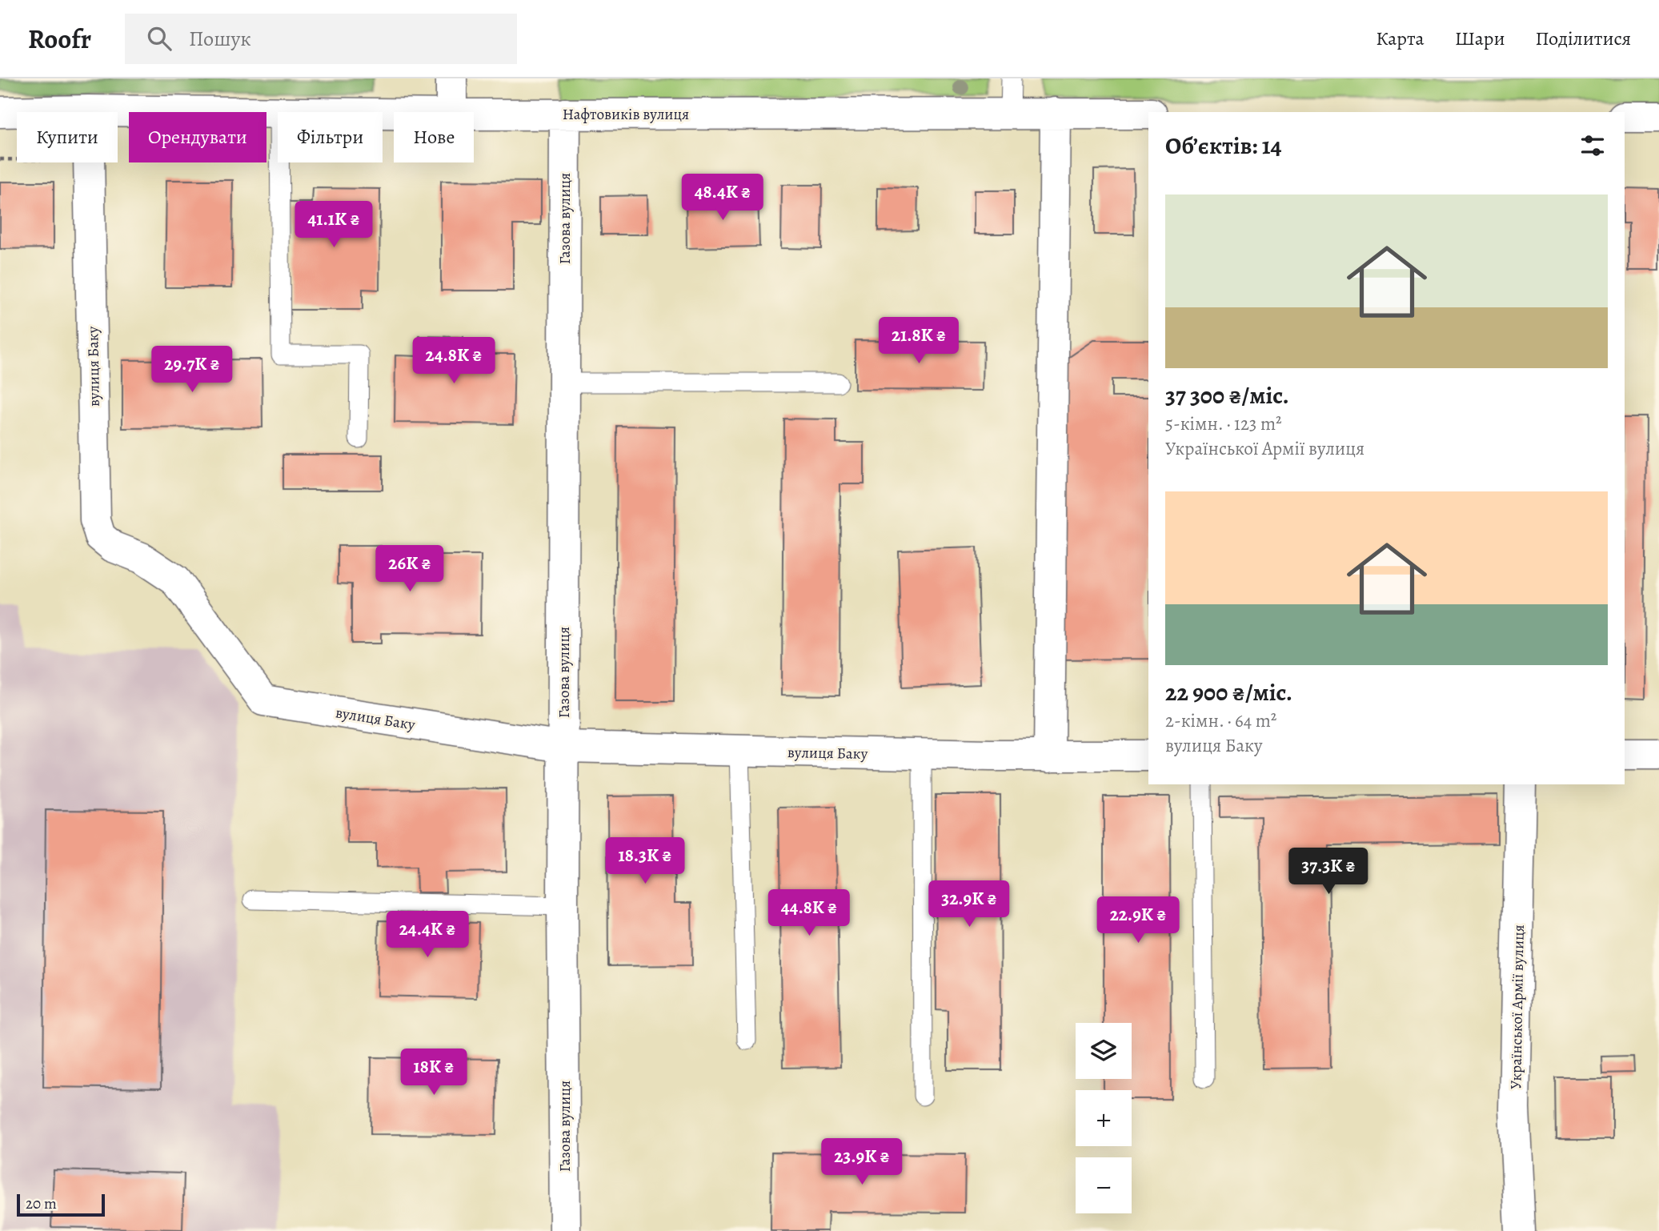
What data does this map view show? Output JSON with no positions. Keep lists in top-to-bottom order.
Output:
{
  "streets": {
    "street": [
      "Нафтовиків вулиця",
      "Газова вулиця",
      "вулиця Баку",
      "Української Армії вулиця"
    ]
  },
  "crossings": [
    ["Нафтовиків вулиця", "Газова вулиця"],
    ["Газова вулиця", "вулиця Баку"]
  ],
  "scale_bar": "20 m",
  "page": {
    "header": "Roofr",
    "search": "Пошук",
    "nav": ["Карта", "Шари", "Поділитися"],
    "chip": [
      "Купити",
      "Орендувати",
      "Фільтри",
      "Нове"
    ],
    "heading": "Об’єктів: 14",
    "price": [
      "48.4K ₴",
      "41.1K ₴",
      "21.8K ₴",
      "24.8K ₴",
      "29.7K ₴",
      "26K ₴",
      "18.3K ₴",
      "37.3K ₴",
      "32.9K ₴",
      "44.8K ₴",
      "22.9K ₴",
      "24.4K ₴",
      "18K ₴",
      "23.9K ₴"
    ],
    "list": [
      {
        "name": "37 300 ₴/міс.",
        "note": "5-кімн. · 123 m² · Української Армії вулиця"
      },
      {
        "name": "22 900 ₴/міс.",
        "note": "2-кімн. · 64 m² · вулиця Баку"
      }
    ],
    "map_buttons": ["+", "−"],
    "scale": "20 m"
  }
}
